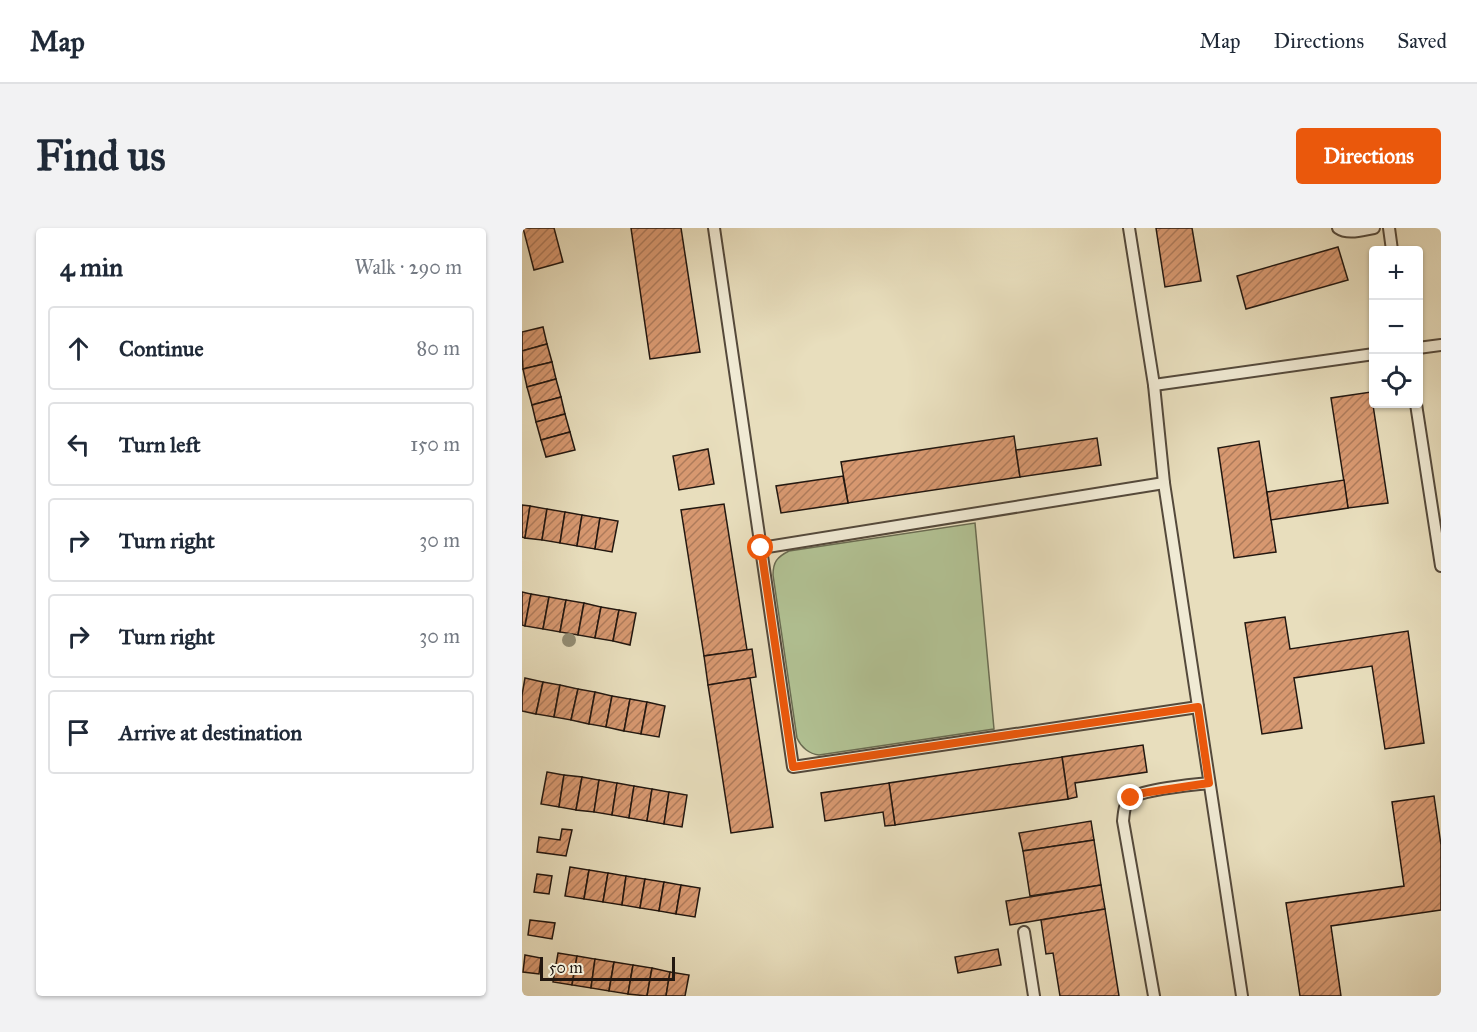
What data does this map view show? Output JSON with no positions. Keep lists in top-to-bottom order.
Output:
{
  "scale_bar": "50 m",
  "page": {
    "header": "Map",
    "nav": ["Map", "Directions", "Saved"],
    "buttons": "Directions",
    "title": "Find us",
    "heading": ["4 min", "Walk · 290 m"],
    "map_buttons": ["+", "−"],
    "list": [
      ["Continue", "80 m"],
      ["Turn left", "150 m"],
      ["Turn right", "30 m"],
      ["Turn right", "30 m"],
      "Arrive at destination"
    ],
    "scale": "50 m"
  }
}
